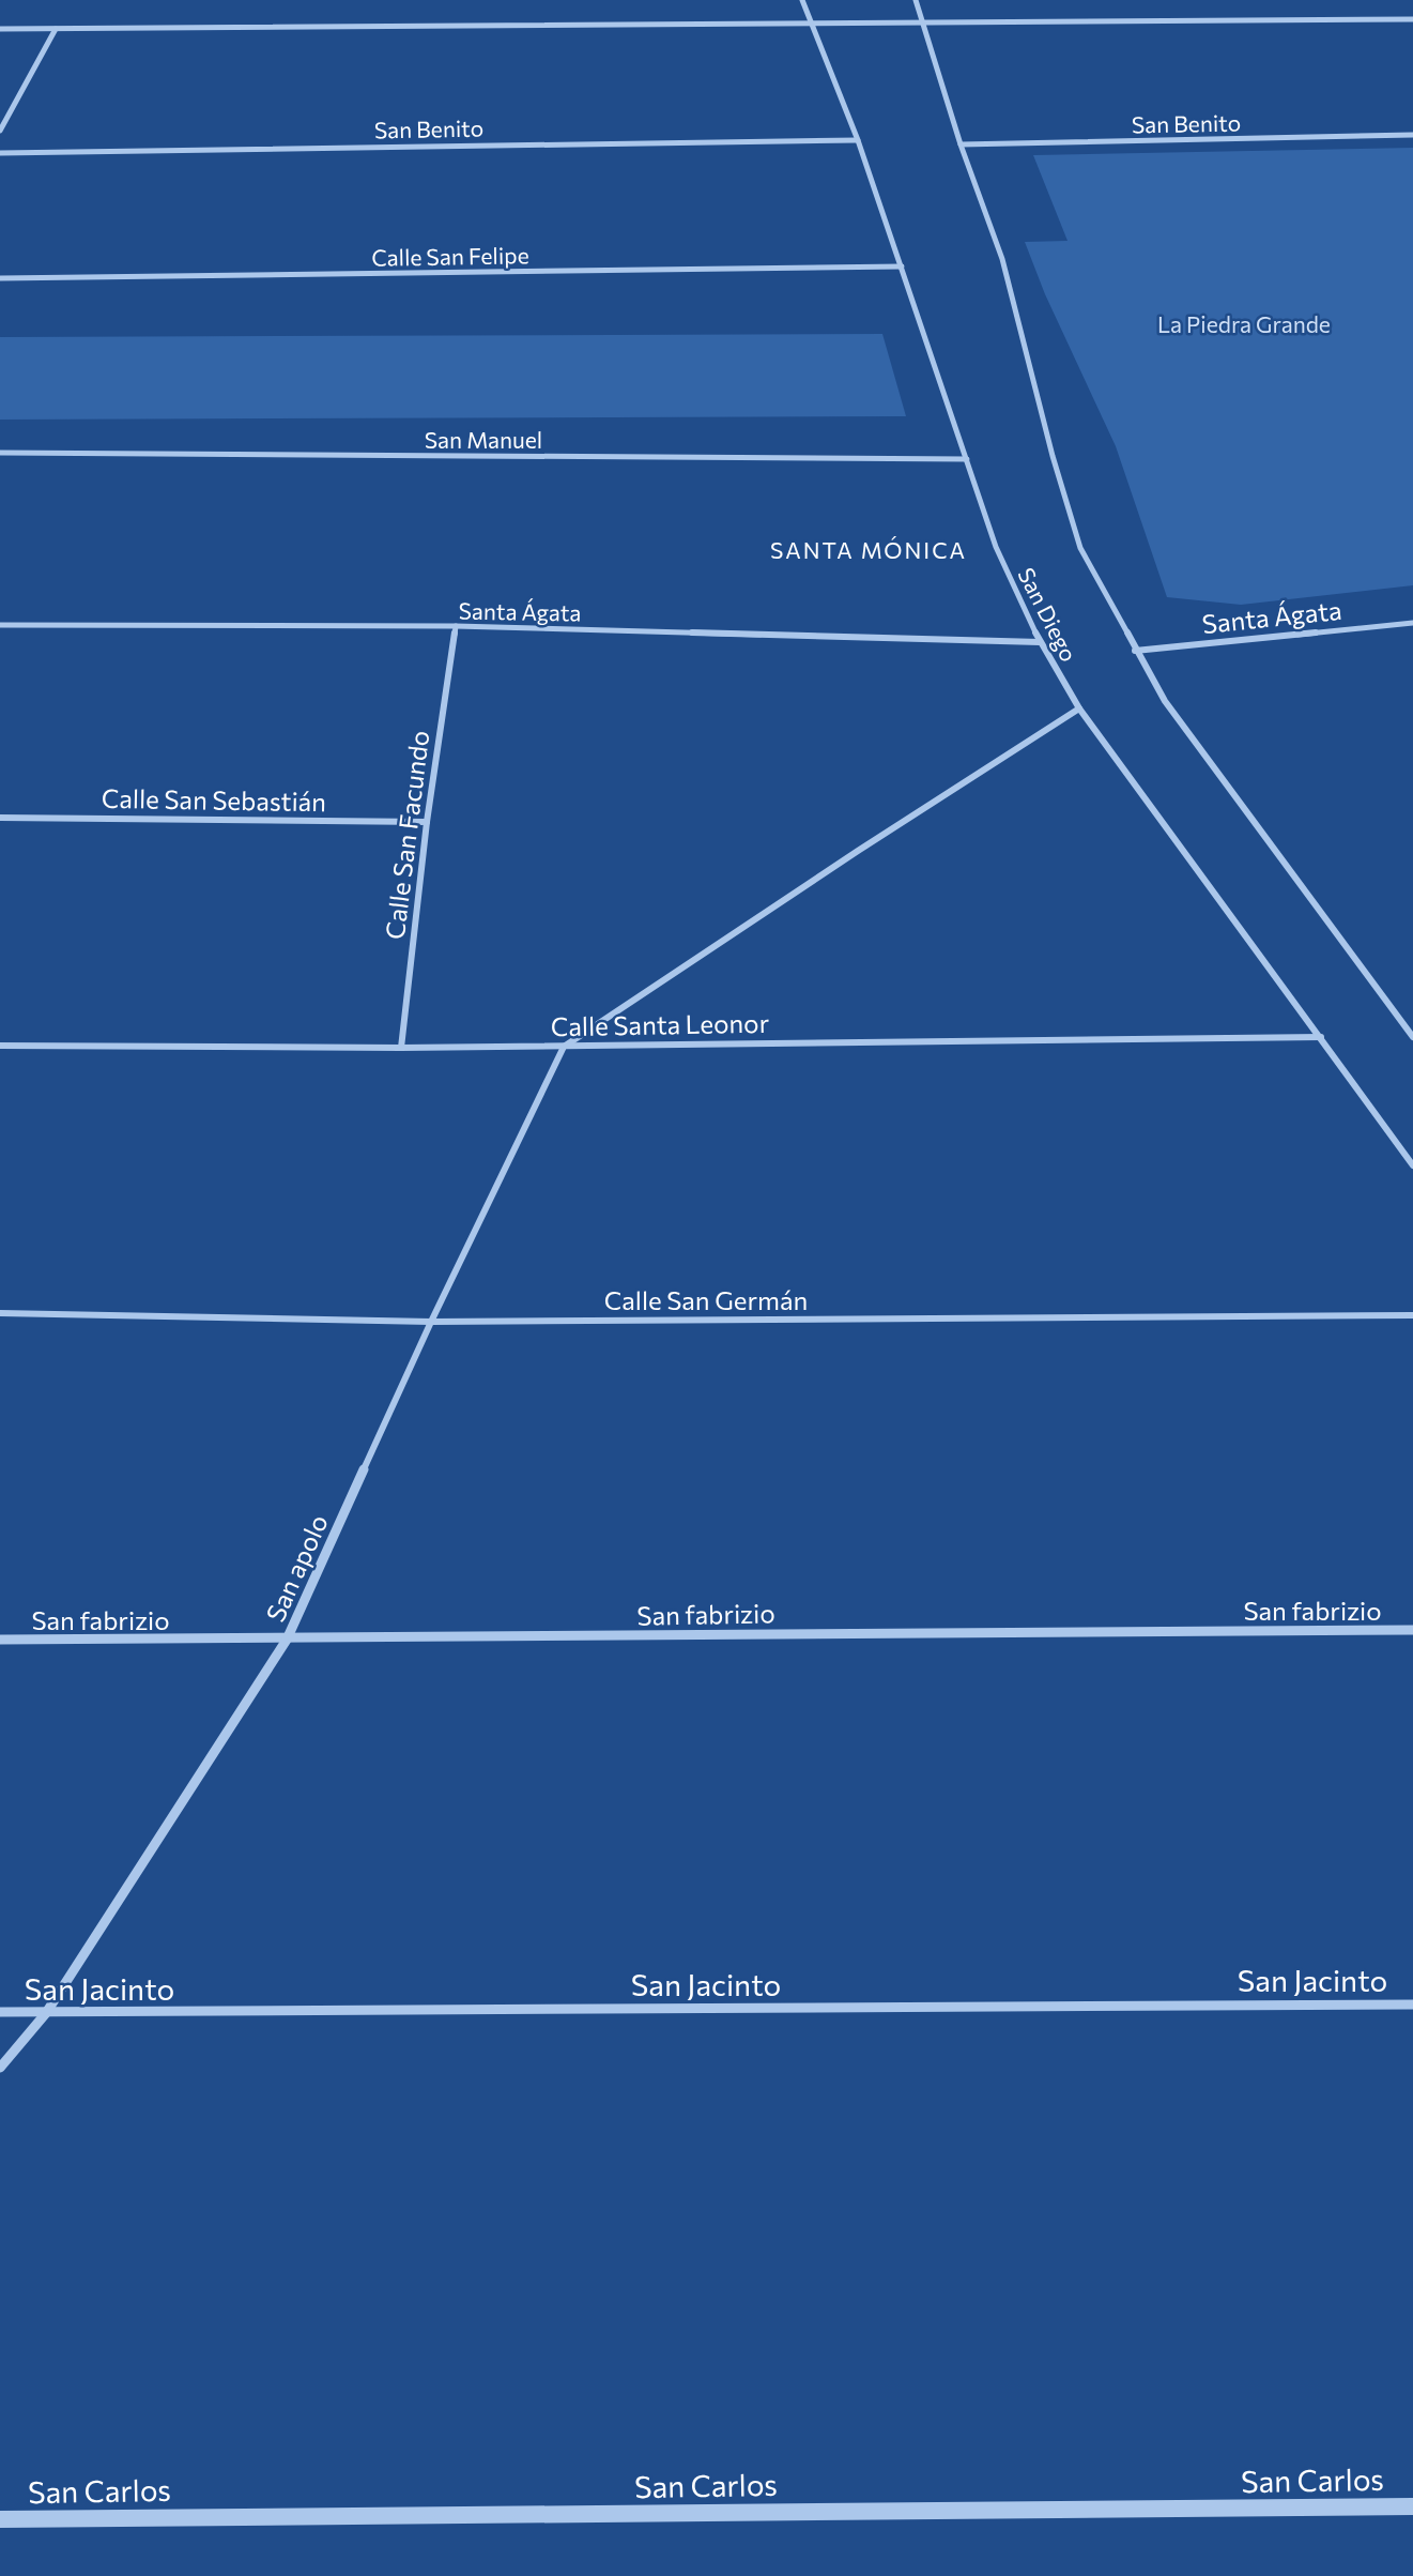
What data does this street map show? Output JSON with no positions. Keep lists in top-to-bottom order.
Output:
{
  "streets": {
    "street": [
      "San Benito",
      "Calle San Felipe",
      "San Manuel",
      "Santa Ágata",
      "San Diego",
      "Calle San Sebastián",
      "Calle San Facundo",
      "Calle Santa Leonor",
      "Calle San Germán",
      "San apolo",
      "San fabrizio",
      "San Jacinto",
      "San Carlos"
    ]
  },
  "crossings": [
    ["San Benito", "San Diego"],
    ["Calle San Felipe", "San Diego"],
    ["San Manuel", "San Diego"],
    ["Santa Ágata", "San Diego"],
    ["Santa Ágata", "Calle San Facundo"],
    ["San Diego", "Calle Santa Leonor"],
    ["Calle San Sebastián", "Calle San Facundo"],
    ["Calle San Facundo", "Calle Santa Leonor"],
    ["Calle Santa Leonor", "San apolo"],
    ["Calle San Germán", "San apolo"],
    ["San apolo", "San fabrizio"],
    ["San apolo", "San Jacinto"]
  ],
  "districts": ["SANTA MÓNICA"],
  "parks": ["La Piedra Grande"]
}
